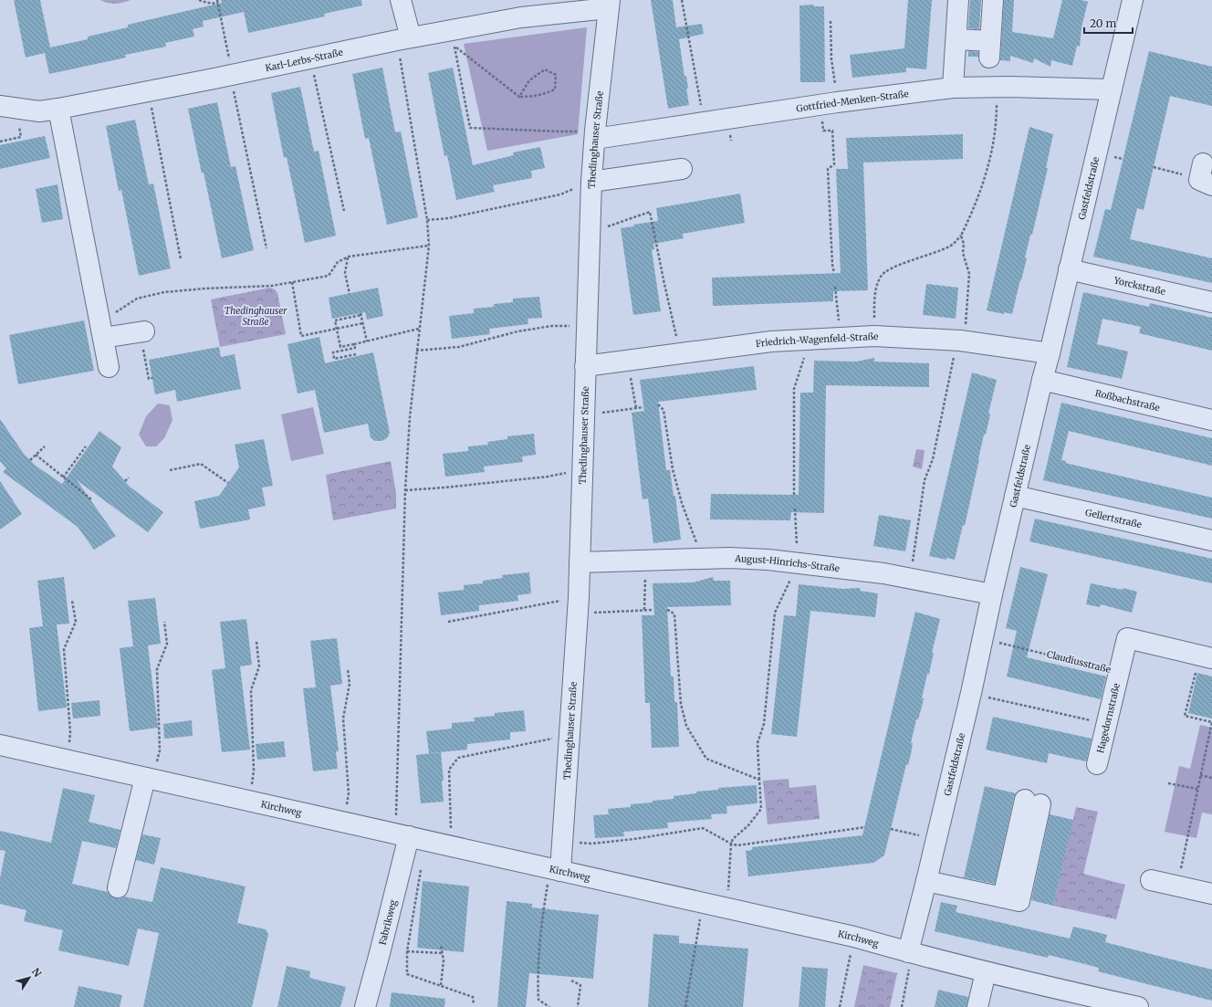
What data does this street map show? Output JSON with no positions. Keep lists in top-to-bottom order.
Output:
{
  "streets": {
    "street": [
      "Karl-Lerbs-Straße",
      "Gottfried-Menken-Straße",
      "Thedinghauser Straße",
      "Gastfeldstraße",
      "Yorckstraße",
      "Friedrich-Wagenfeld-Straße",
      "Roßbachstraße",
      "Gellertstraße",
      "August-Hinrichs-Straße",
      "Claudiusstraße",
      "Hagedornstraße",
      "Kirchweg",
      "Fabrikweg"
    ]
  },
  "crossings": [
    ["Karl-Lerbs-Straße", "Thedinghauser Straße"],
    ["Gottfried-Menken-Straße", "Thedinghauser Straße"],
    ["Gottfried-Menken-Straße", "Gastfeldstraße"],
    ["Thedinghauser Straße", "Friedrich-Wagenfeld-Straße"],
    ["Thedinghauser Straße", "August-Hinrichs-Straße"],
    ["Thedinghauser Straße", "Kirchweg"],
    ["Gastfeldstraße", "Yorckstraße"],
    ["Gastfeldstraße", "Friedrich-Wagenfeld-Straße"],
    ["Gastfeldstraße", "Roßbachstraße"],
    ["Gastfeldstraße", "Gellertstraße"],
    ["Gastfeldstraße", "August-Hinrichs-Straße"],
    ["Gastfeldstraße", "Claudiusstraße"],
    ["Gastfeldstraße", "Kirchweg"],
    ["Claudiusstraße", "Hagedornstraße"],
    ["Kirchweg", "Fabrikweg"]
  ],
  "parks": ["Thedinghauser Straße"],
  "scale_bar": "20 m",
  "north": "top right"
}
